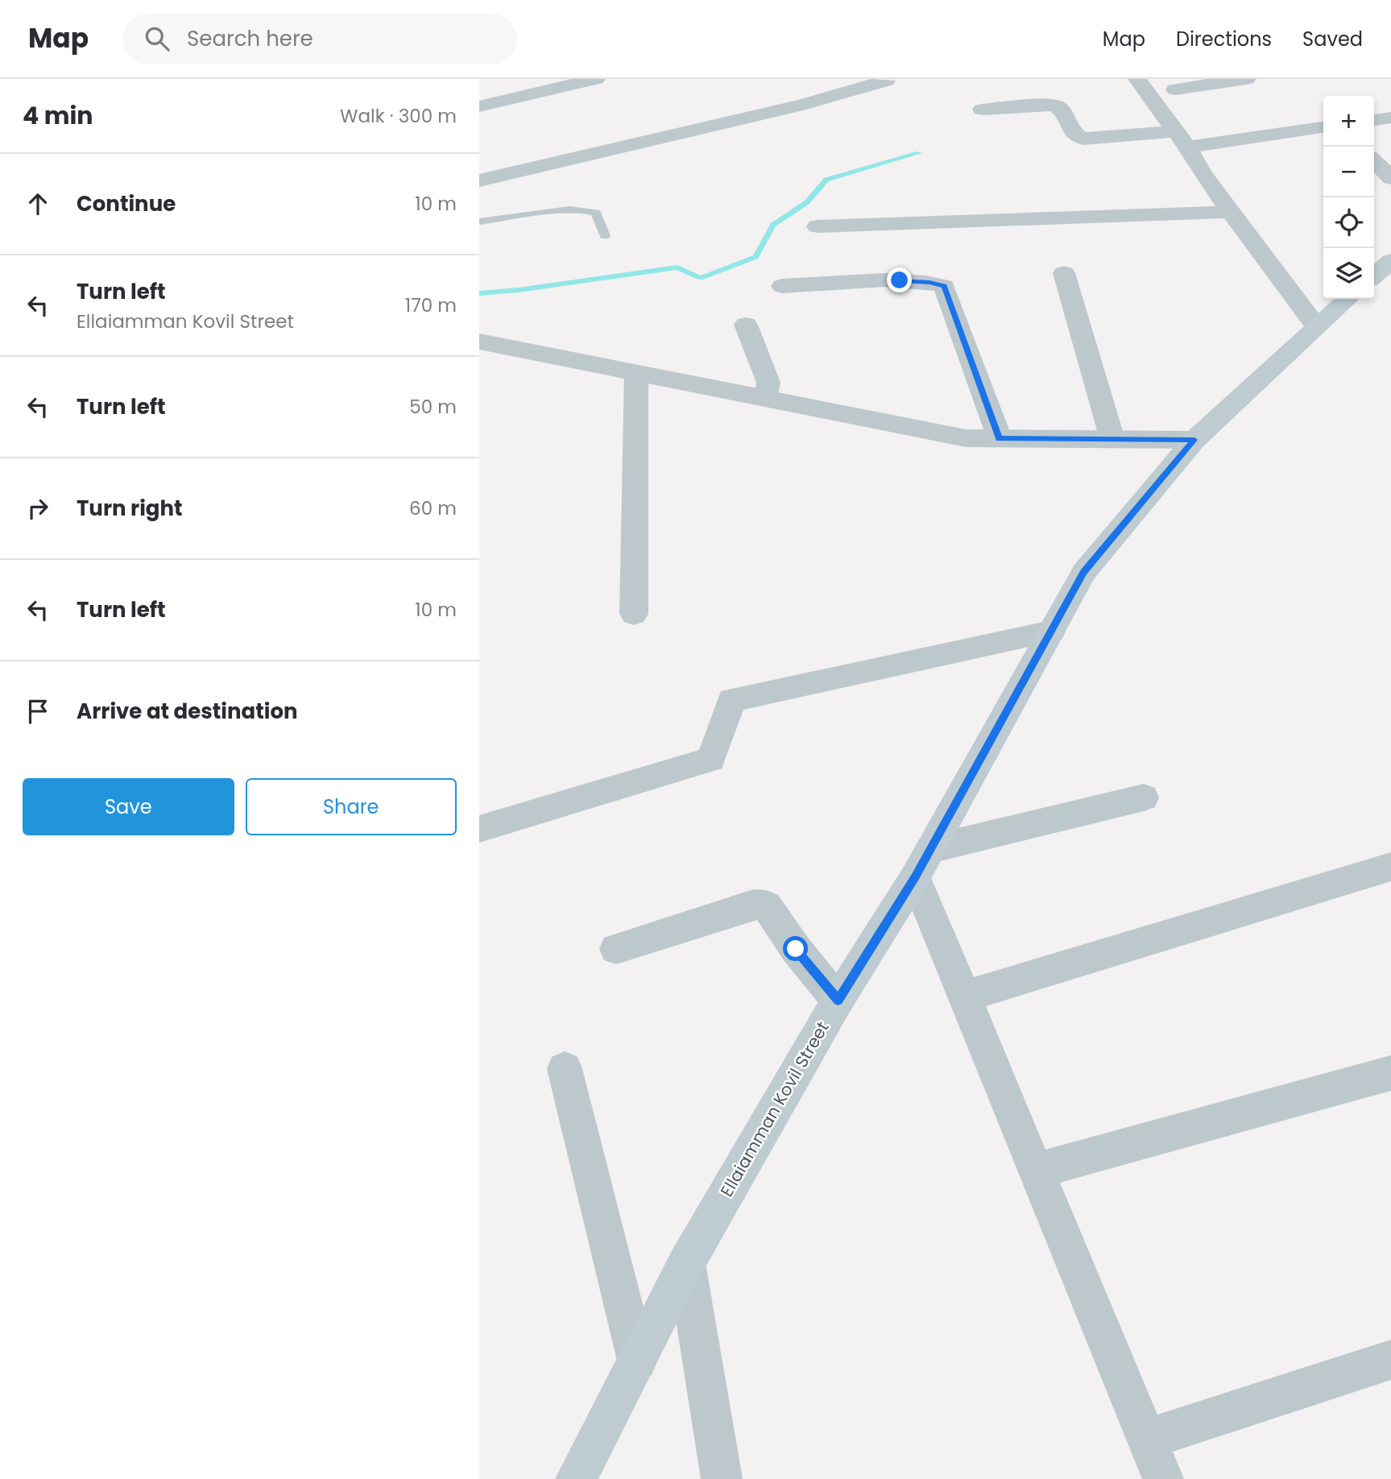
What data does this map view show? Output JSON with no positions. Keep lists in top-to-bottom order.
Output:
{
  "streets": {
    "main road": ["Ellaiamman Kovil Street"]
  },
  "page": {
    "header": "Map",
    "search": "Search here",
    "nav": ["Map", "Directions", "Saved"],
    "heading": ["4 min", "Walk · 300 m"],
    "map_buttons": ["+", "−"],
    "list": [
      ["Continue", "10 m"],
      ["Turn left", "Ellaiamman Kovil Street", "170 m"],
      ["Turn left", "50 m"],
      ["Turn right", "60 m"],
      ["Turn left", "10 m"],
      "Arrive at destination"
    ],
    "buttons": ["Save", "Share"]
  }
}
